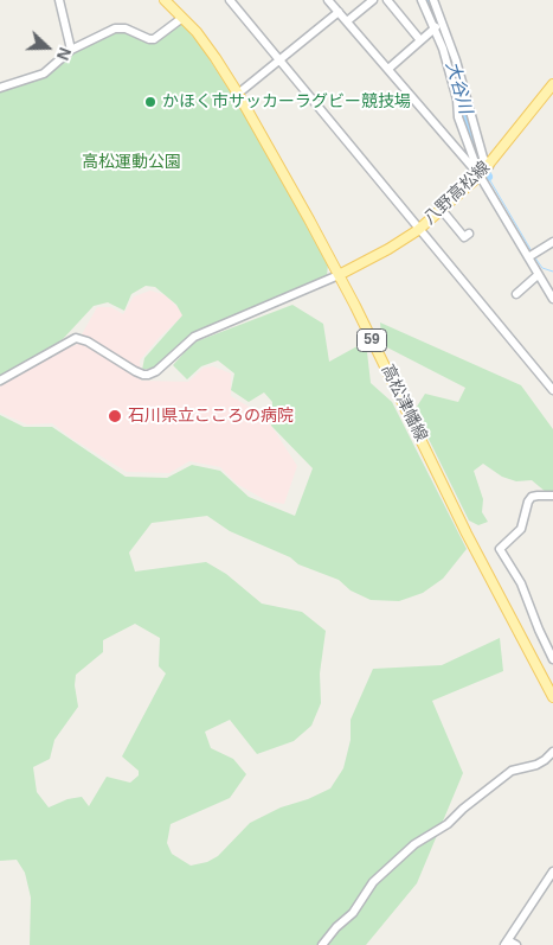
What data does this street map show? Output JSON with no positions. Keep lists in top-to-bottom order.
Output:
{
  "streets": {
    "main road": ["八野高松線", "59", "高松津幡線"]
  },
  "crossings": [
    ["八野高松線", "高松津幡線"]
  ],
  "water": ["大谷川"],
  "parks": ["高松運動公園"],
  "places": ["かほく市サッカーラグビー競技場", "石川県立こころの病院"],
  "north": "right"
}
